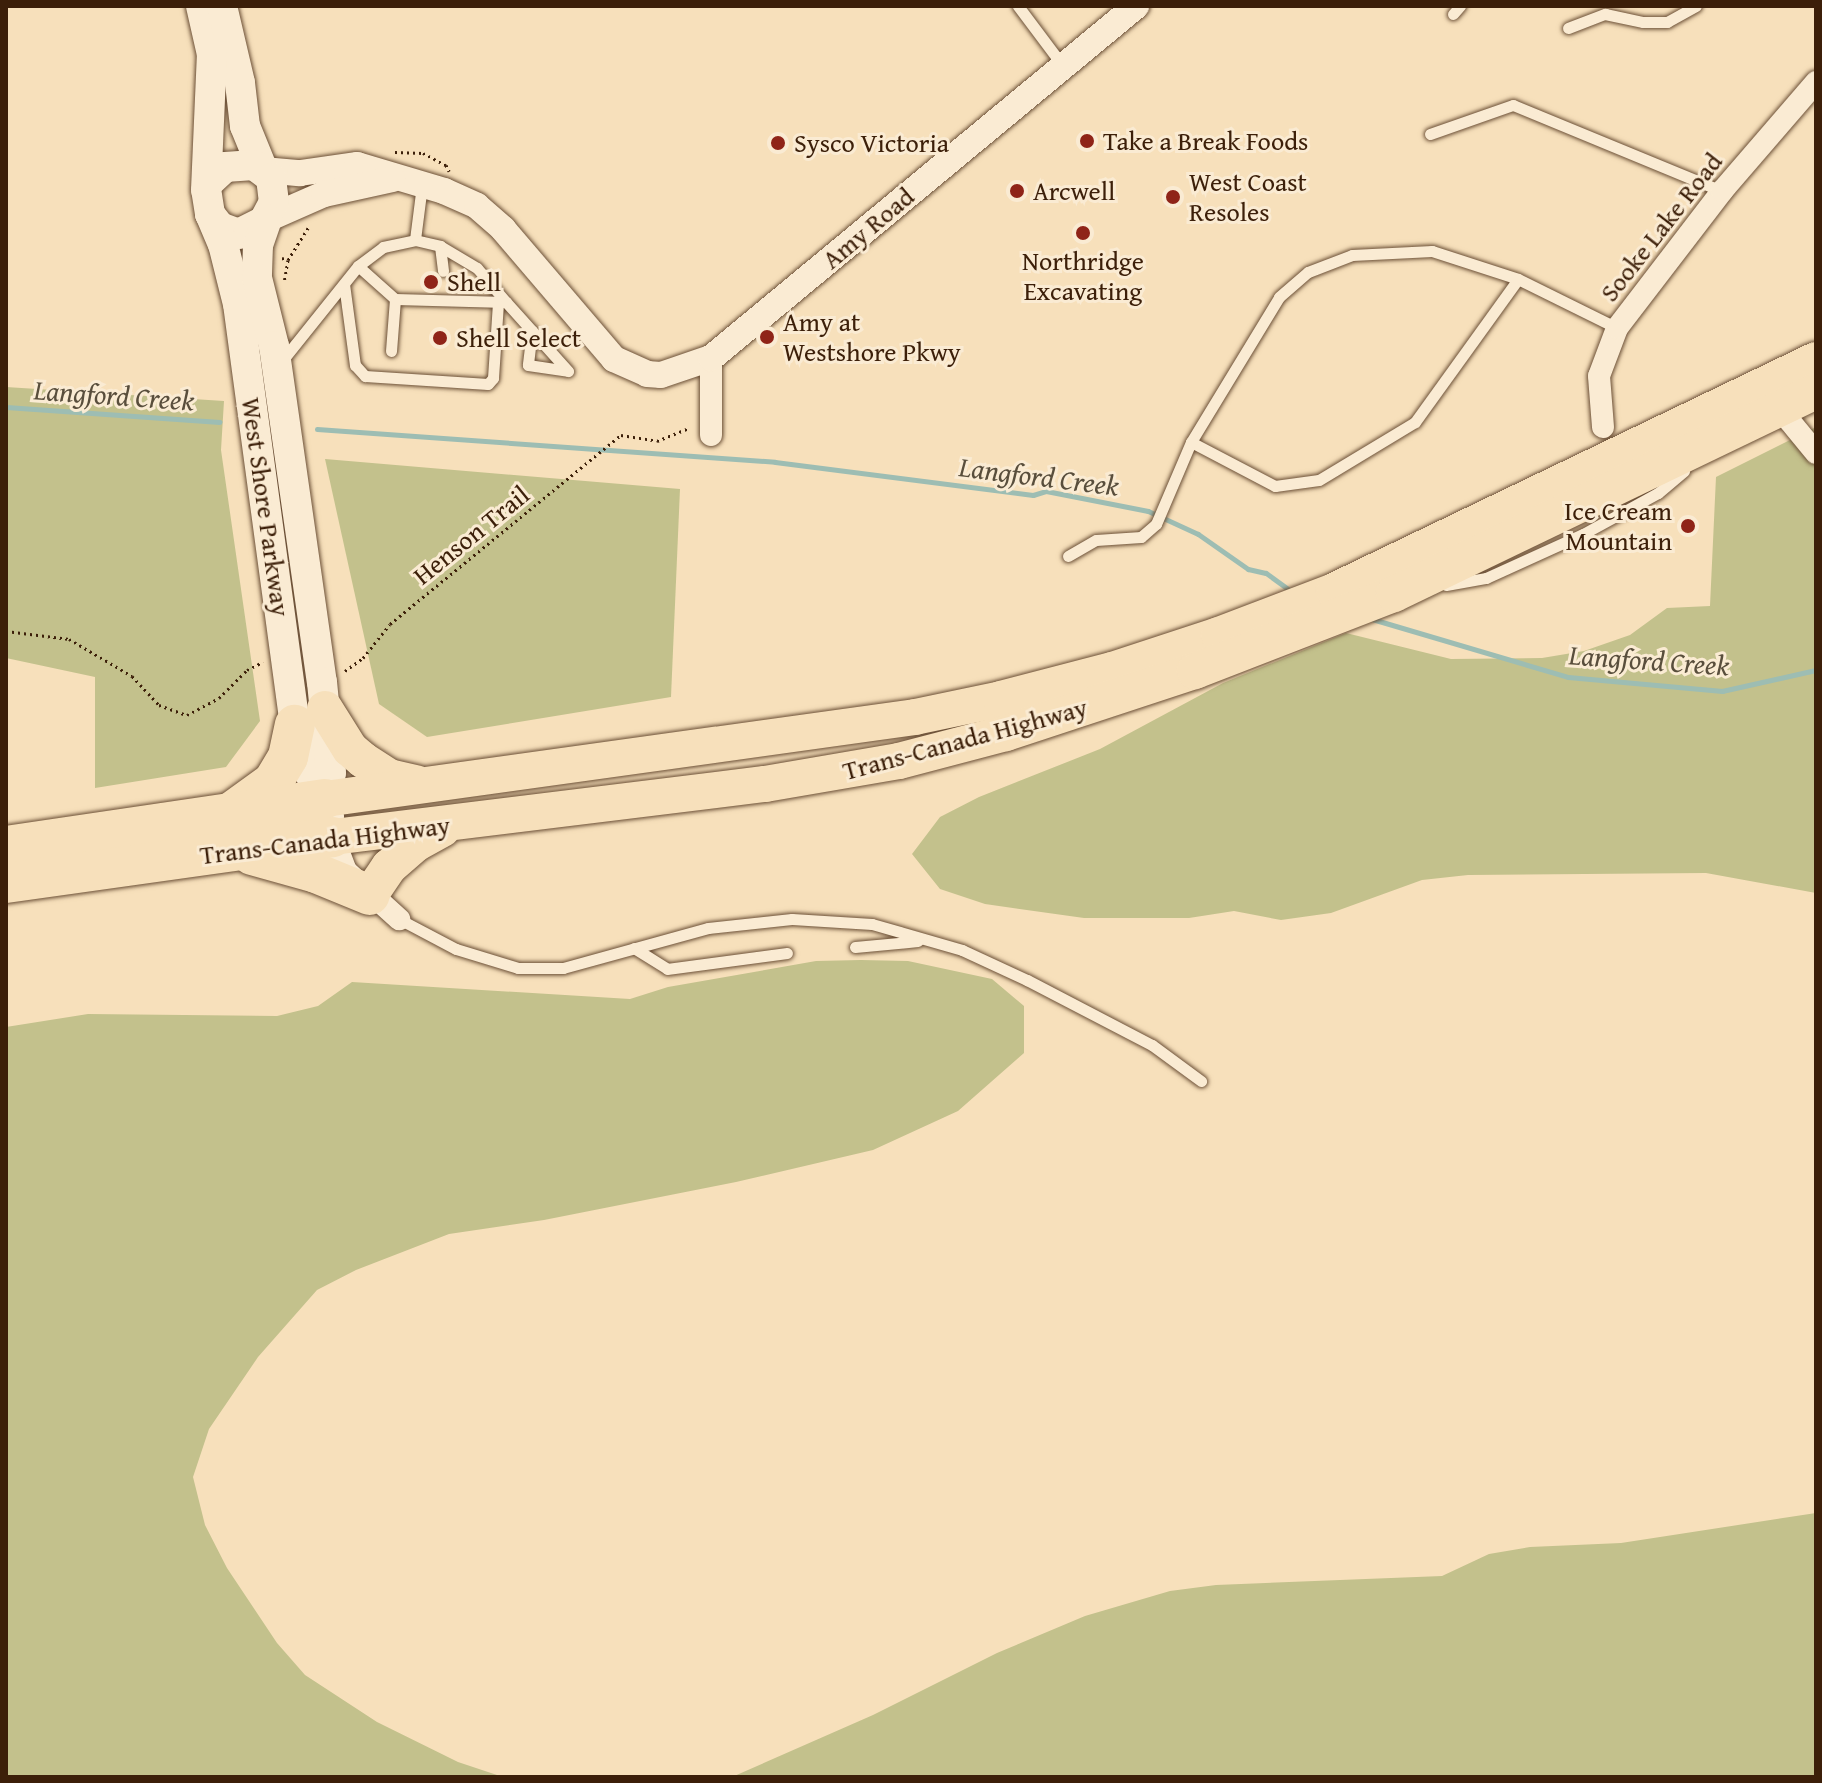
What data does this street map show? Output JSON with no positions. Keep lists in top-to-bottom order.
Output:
{
  "streets": {
    "highway": ["Trans-Canada Highway"],
    "main road": ["West Shore Parkway"],
    "street": ["Sooke Lake Road", "Amy Road"],
    "path": ["Henson Trail"]
  },
  "crossings": [
    ["Amy Road", "West Shore Parkway"],
    ["West Shore Parkway", "Henson Trail"],
    ["West Shore Parkway", "Trans-Canada Highway"]
  ],
  "water": ["Langford Creek"],
  "places": [
    "Take a Break Foods",
    "Sysco Victoria",
    "Arcwell",
    "West Coast Resoles",
    "Northridge Excavating",
    "Shell",
    "Amy at Westshore Pkwy",
    "Shell Select",
    "Ice Cream Mountain"
  ]
}
